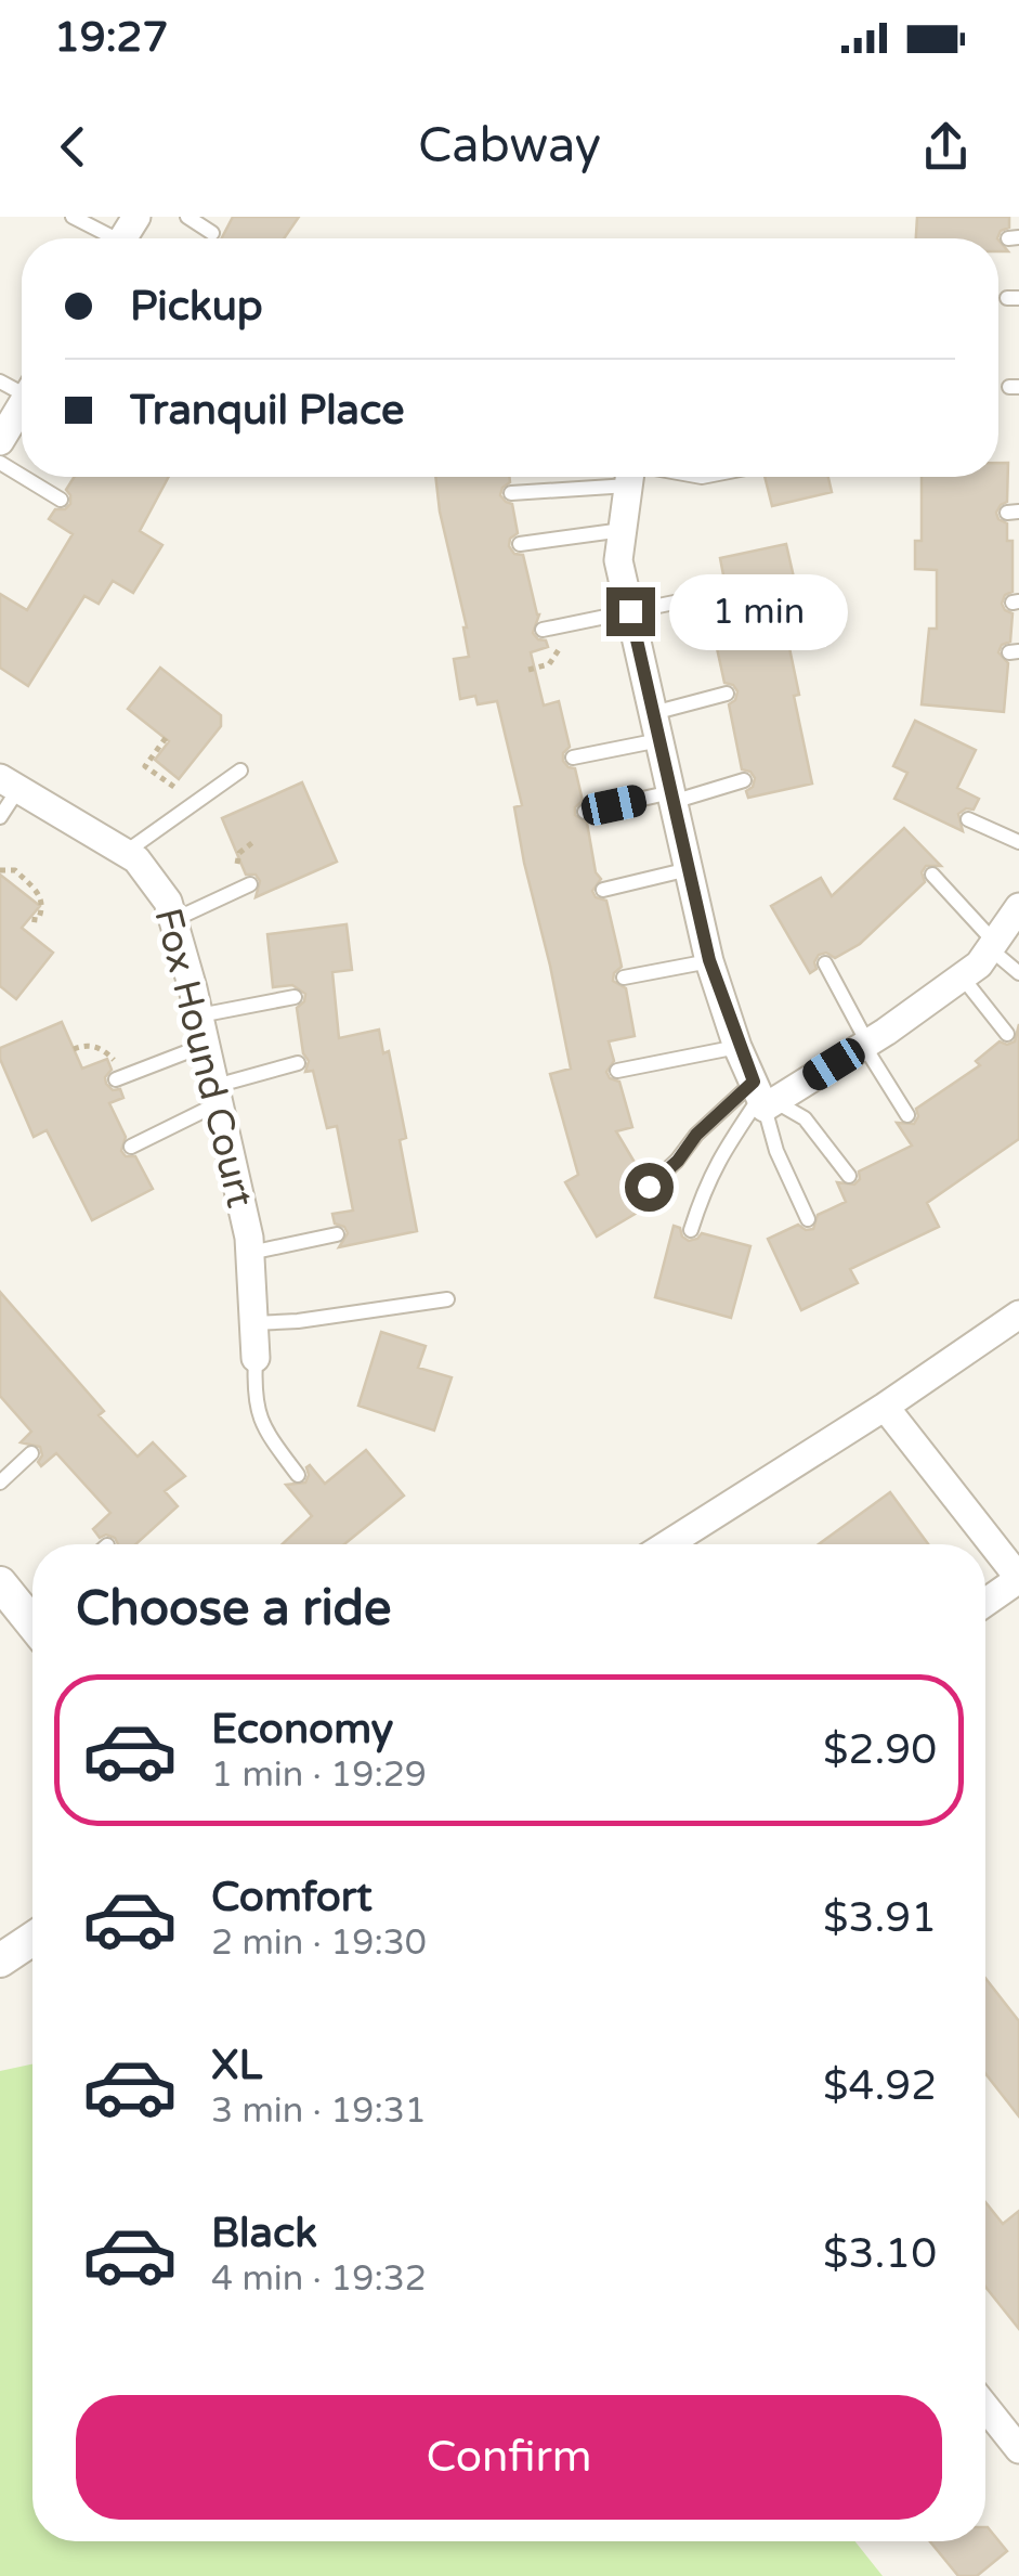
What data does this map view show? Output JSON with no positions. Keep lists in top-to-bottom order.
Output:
{
  "streets": {
    "street": ["Fox Hound Court"]
  },
  "page": {
    "status": "19:27",
    "header": "Cabway",
    "banner": ["Pickup", "Tranquil Place"],
    "bubble": "1 min",
    "heading": "Choose a ride",
    "list": [
      {
        "name": "Economy",
        "note": "1 min · 19:29",
        "value": "$2.90"
      },
      {
        "name": "Comfort",
        "note": "2 min · 19:30",
        "value": "$3.91"
      },
      {
        "name": "XL",
        "note": "3 min · 19:31",
        "value": "$4.92"
      },
      {
        "name": "Black",
        "note": "4 min · 19:32",
        "value": "$3.10"
      }
    ],
    "buttons": "Confirm"
  }
}
